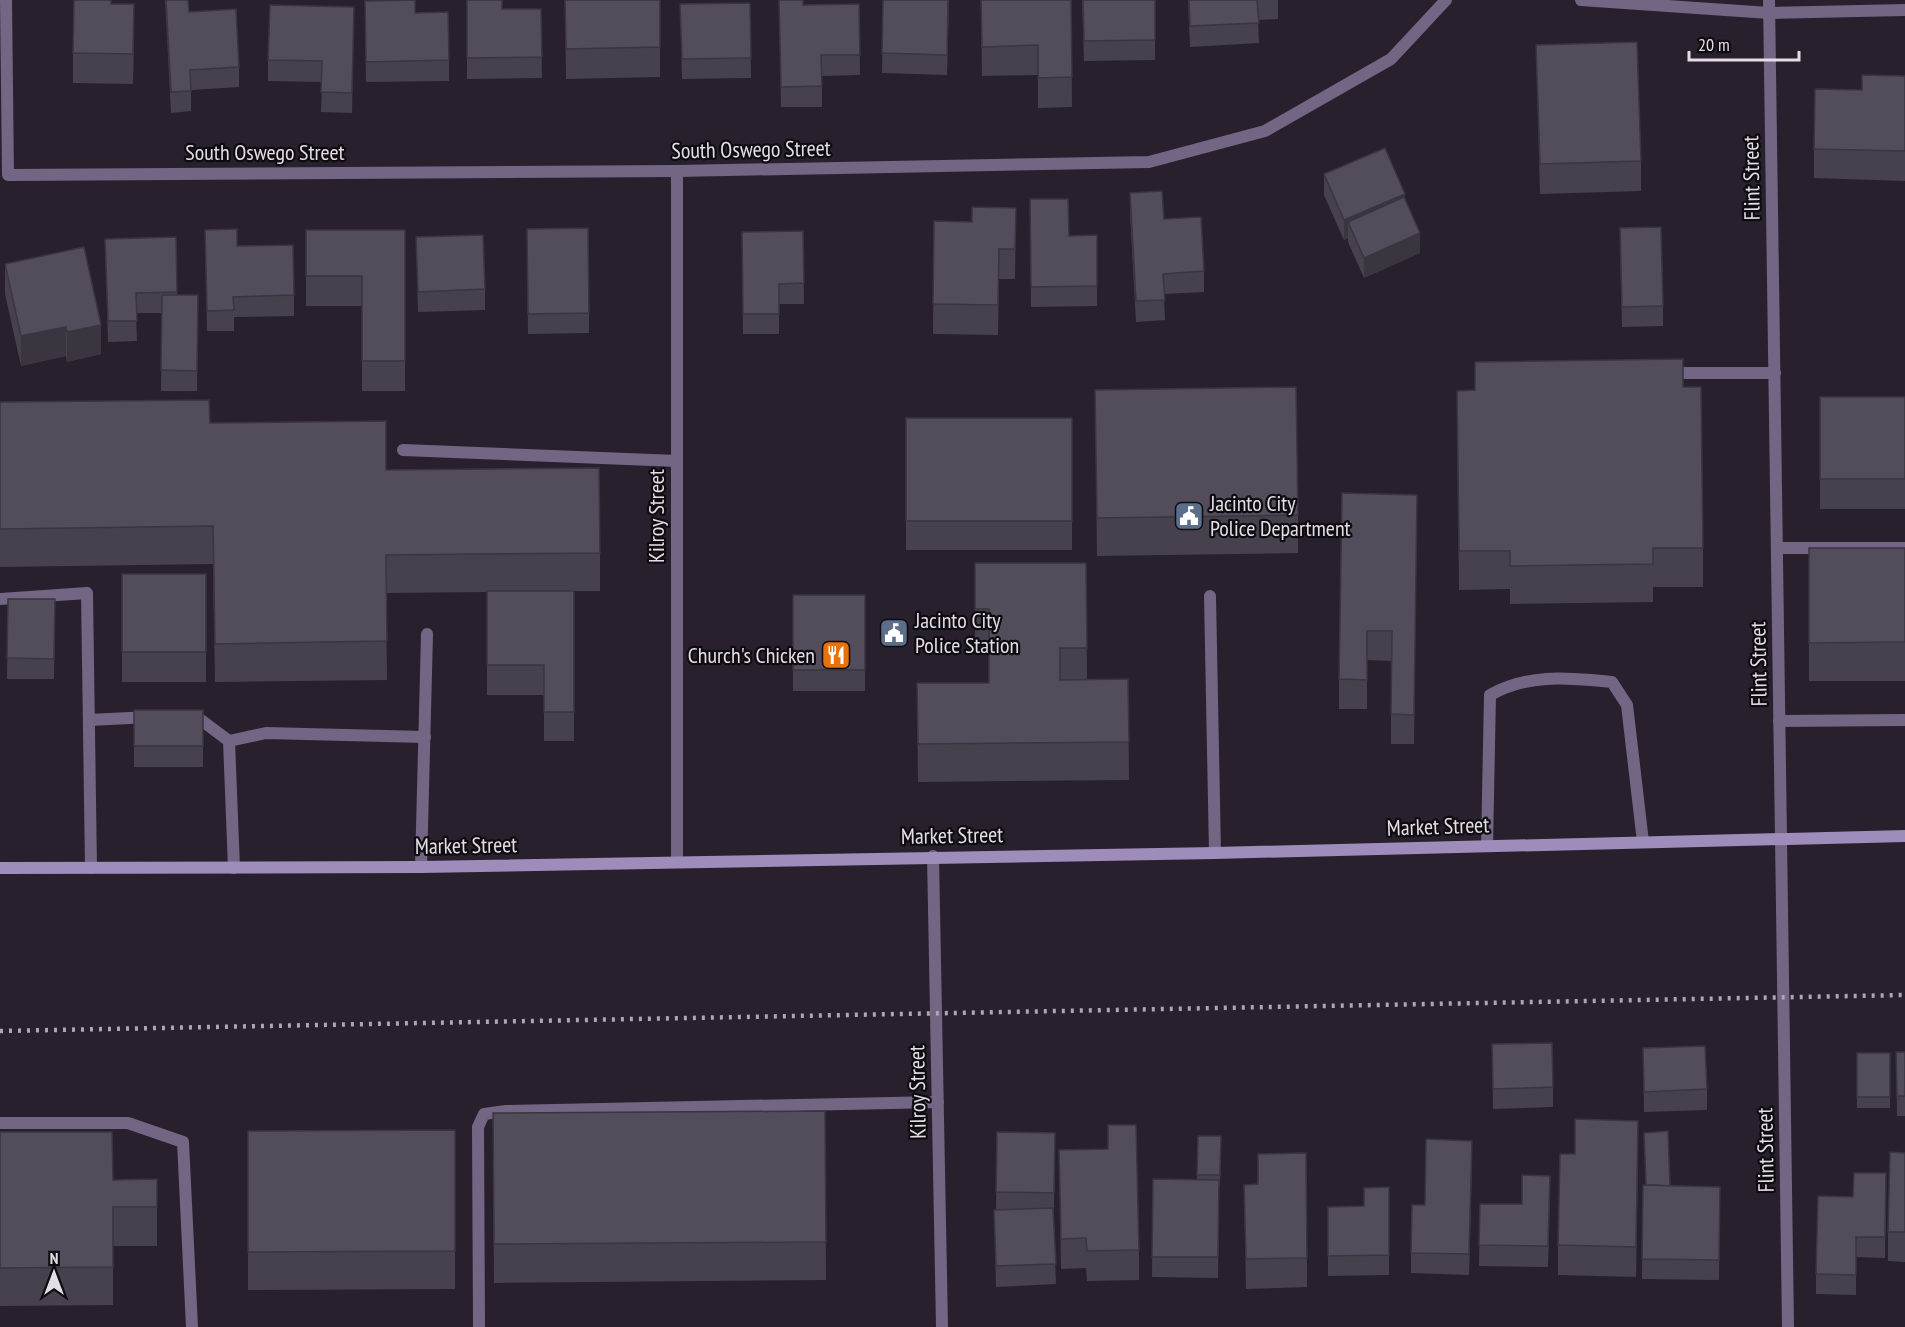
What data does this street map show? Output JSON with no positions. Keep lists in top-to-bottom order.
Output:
{
  "streets": {
    "main road": ["Market Street"],
    "street": ["South Oswego Street", "Flint Street", "Kilroy Street"]
  },
  "crossings": [
    ["South Oswego Street", "Kilroy Street"],
    ["Flint Street", "Market Street"],
    ["Kilroy Street", "Market Street"]
  ],
  "places": {
    "public building": ["Jacinto City Police Department", "Jacinto City Police Station"],
    "restaurant": ["Church's Chicken"]
  },
  "scale_bar": "20 m",
  "north": "top"
}
